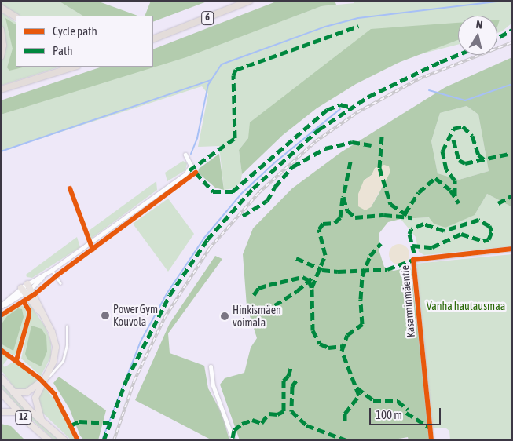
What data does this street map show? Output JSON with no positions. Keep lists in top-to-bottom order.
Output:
{
  "streets": {
    "highway": ["6"],
    "main road": ["12"],
    "street": ["Kasarminmäentie"]
  },
  "parks": ["Vanha hautausmaa"],
  "places": ["Power Gym Kouvola", "Hinkismäen voimala"],
  "legend": ["Cycle path", "Path"],
  "scale_bar": "100 m",
  "north": "top"
}
